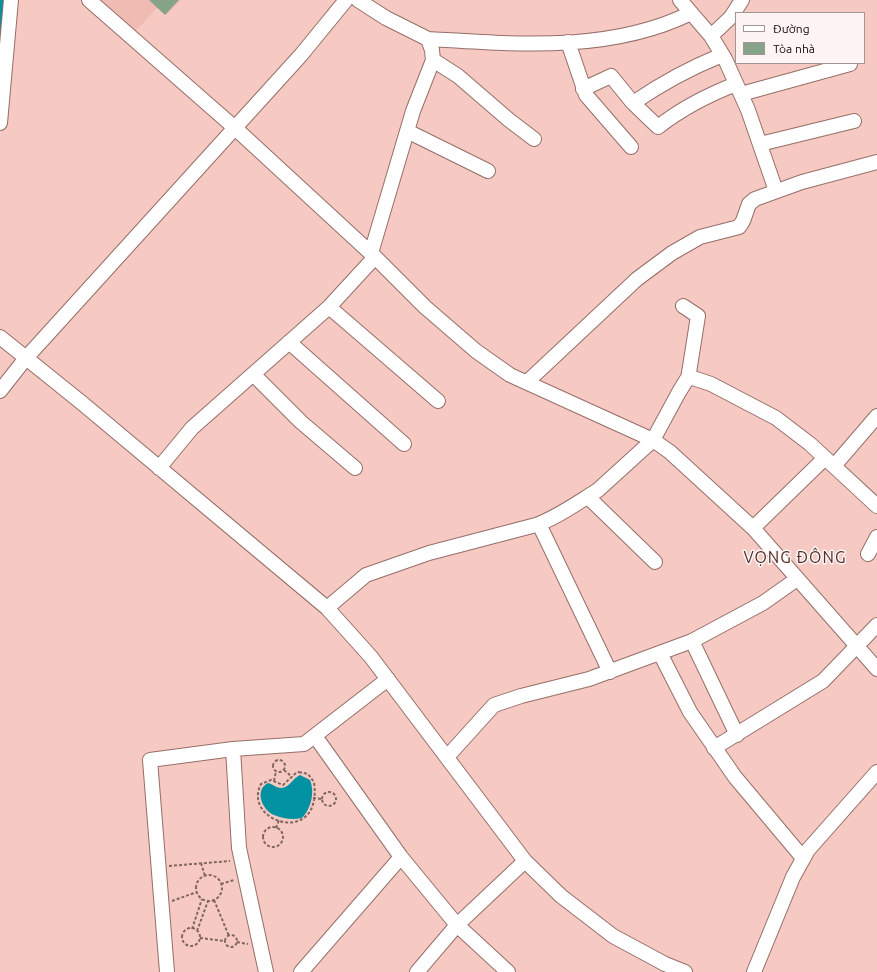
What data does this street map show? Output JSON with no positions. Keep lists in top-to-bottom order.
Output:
{
  "districts": ["VỌNG ĐÔNG"],
  "legend": ["Đường", "Tòa nhà"]
}
